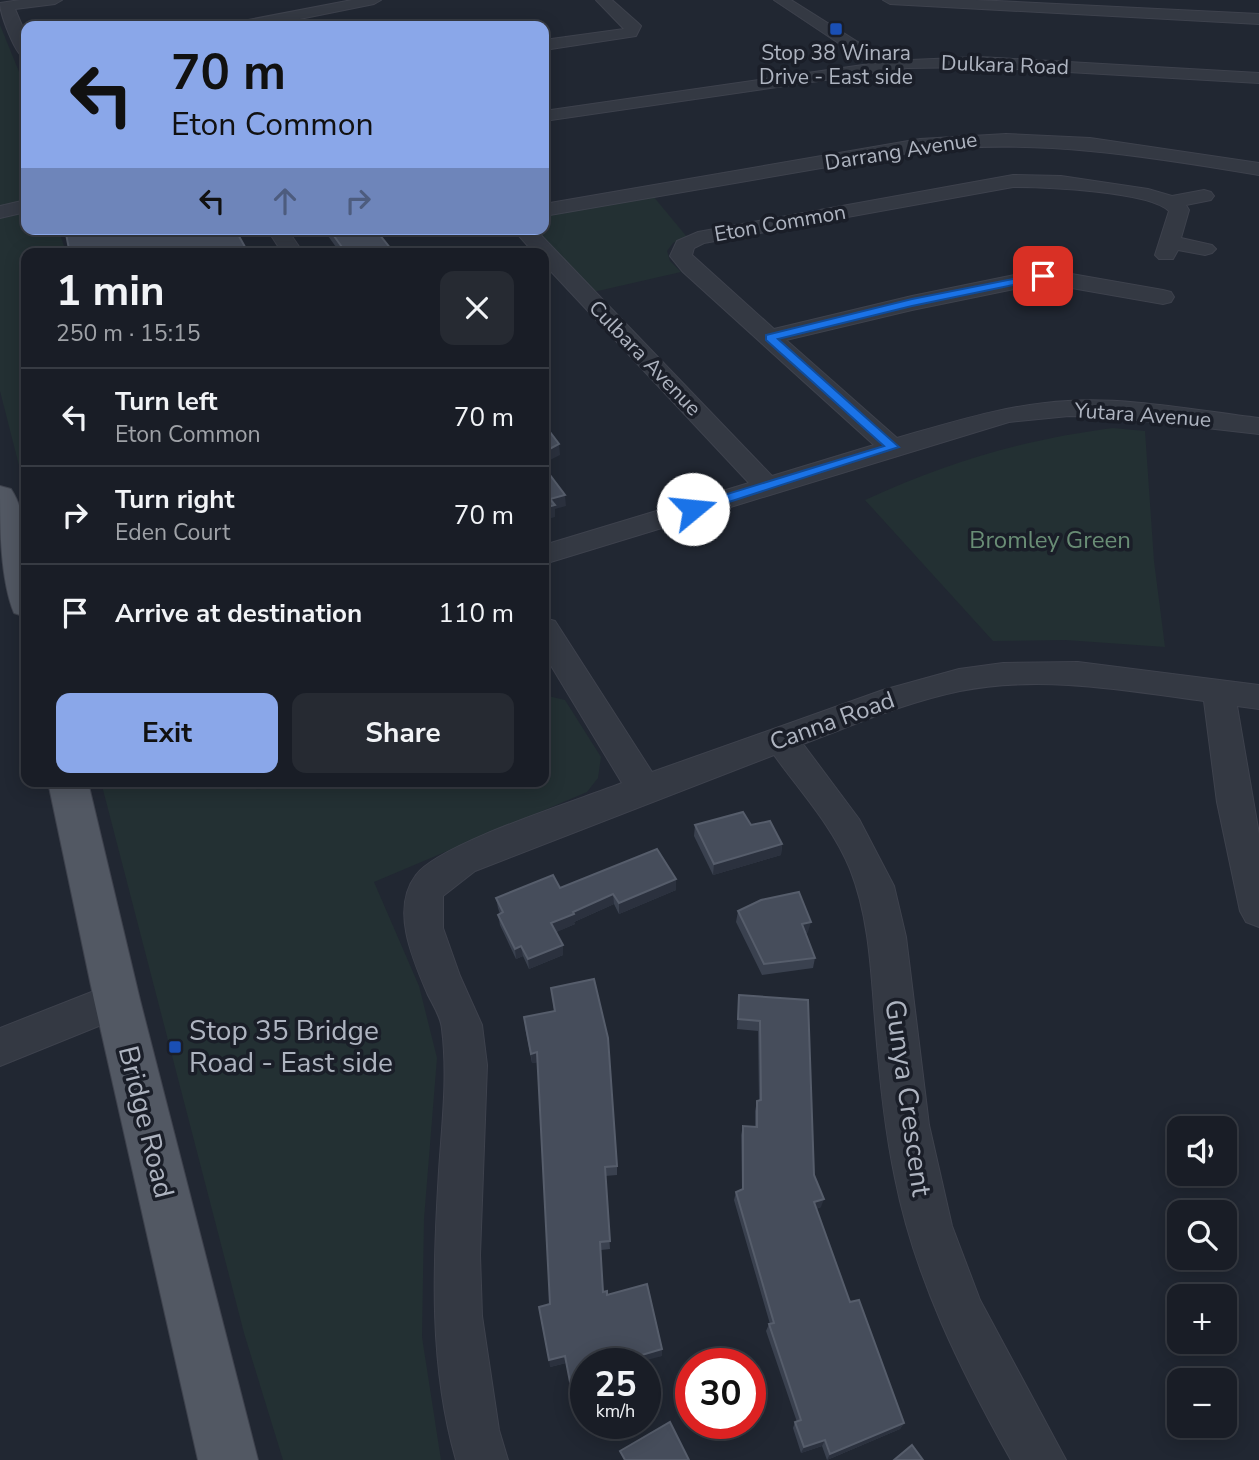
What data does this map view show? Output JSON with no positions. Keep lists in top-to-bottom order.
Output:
{
  "streets": {
    "main road": ["Bridge Road"],
    "street": [
      "Dulkara Road",
      "Darrang Avenue",
      "Eton Common",
      "Culbara Avenue",
      "Yutara Avenue",
      "Canna Road",
      "Gunya Crescent"
    ]
  },
  "crossings": [
    ["Eton Common", "Yutara Avenue"],
    ["Culbara Avenue", "Yutara Avenue"],
    ["Canna Road", "Gunya Crescent"]
  ],
  "parks": ["Bromley Green"],
  "places": {
    "transit": ["Stop 38 Winara Drive - East side", "Stop 35 Bridge Road - East side"]
  },
  "page": {
    "turn": ["70 m", "Eton Common"],
    "heading": ["1 min", "250 m · 15:15"],
    "list": [
      {
        "name": "Turn left",
        "note": "Eton Common",
        "value": "70 m"
      },
      {
        "name": "Turn right",
        "note": "Eden Court",
        "value": "70 m"
      },
      {
        "name": "Arrive at destination",
        "value": "110 m"
      }
    ],
    "buttons": ["Exit", "Share"],
    "map_buttons": ["+", "−"],
    "speed": "25 km/h",
    "limit": "30"
  }
}
